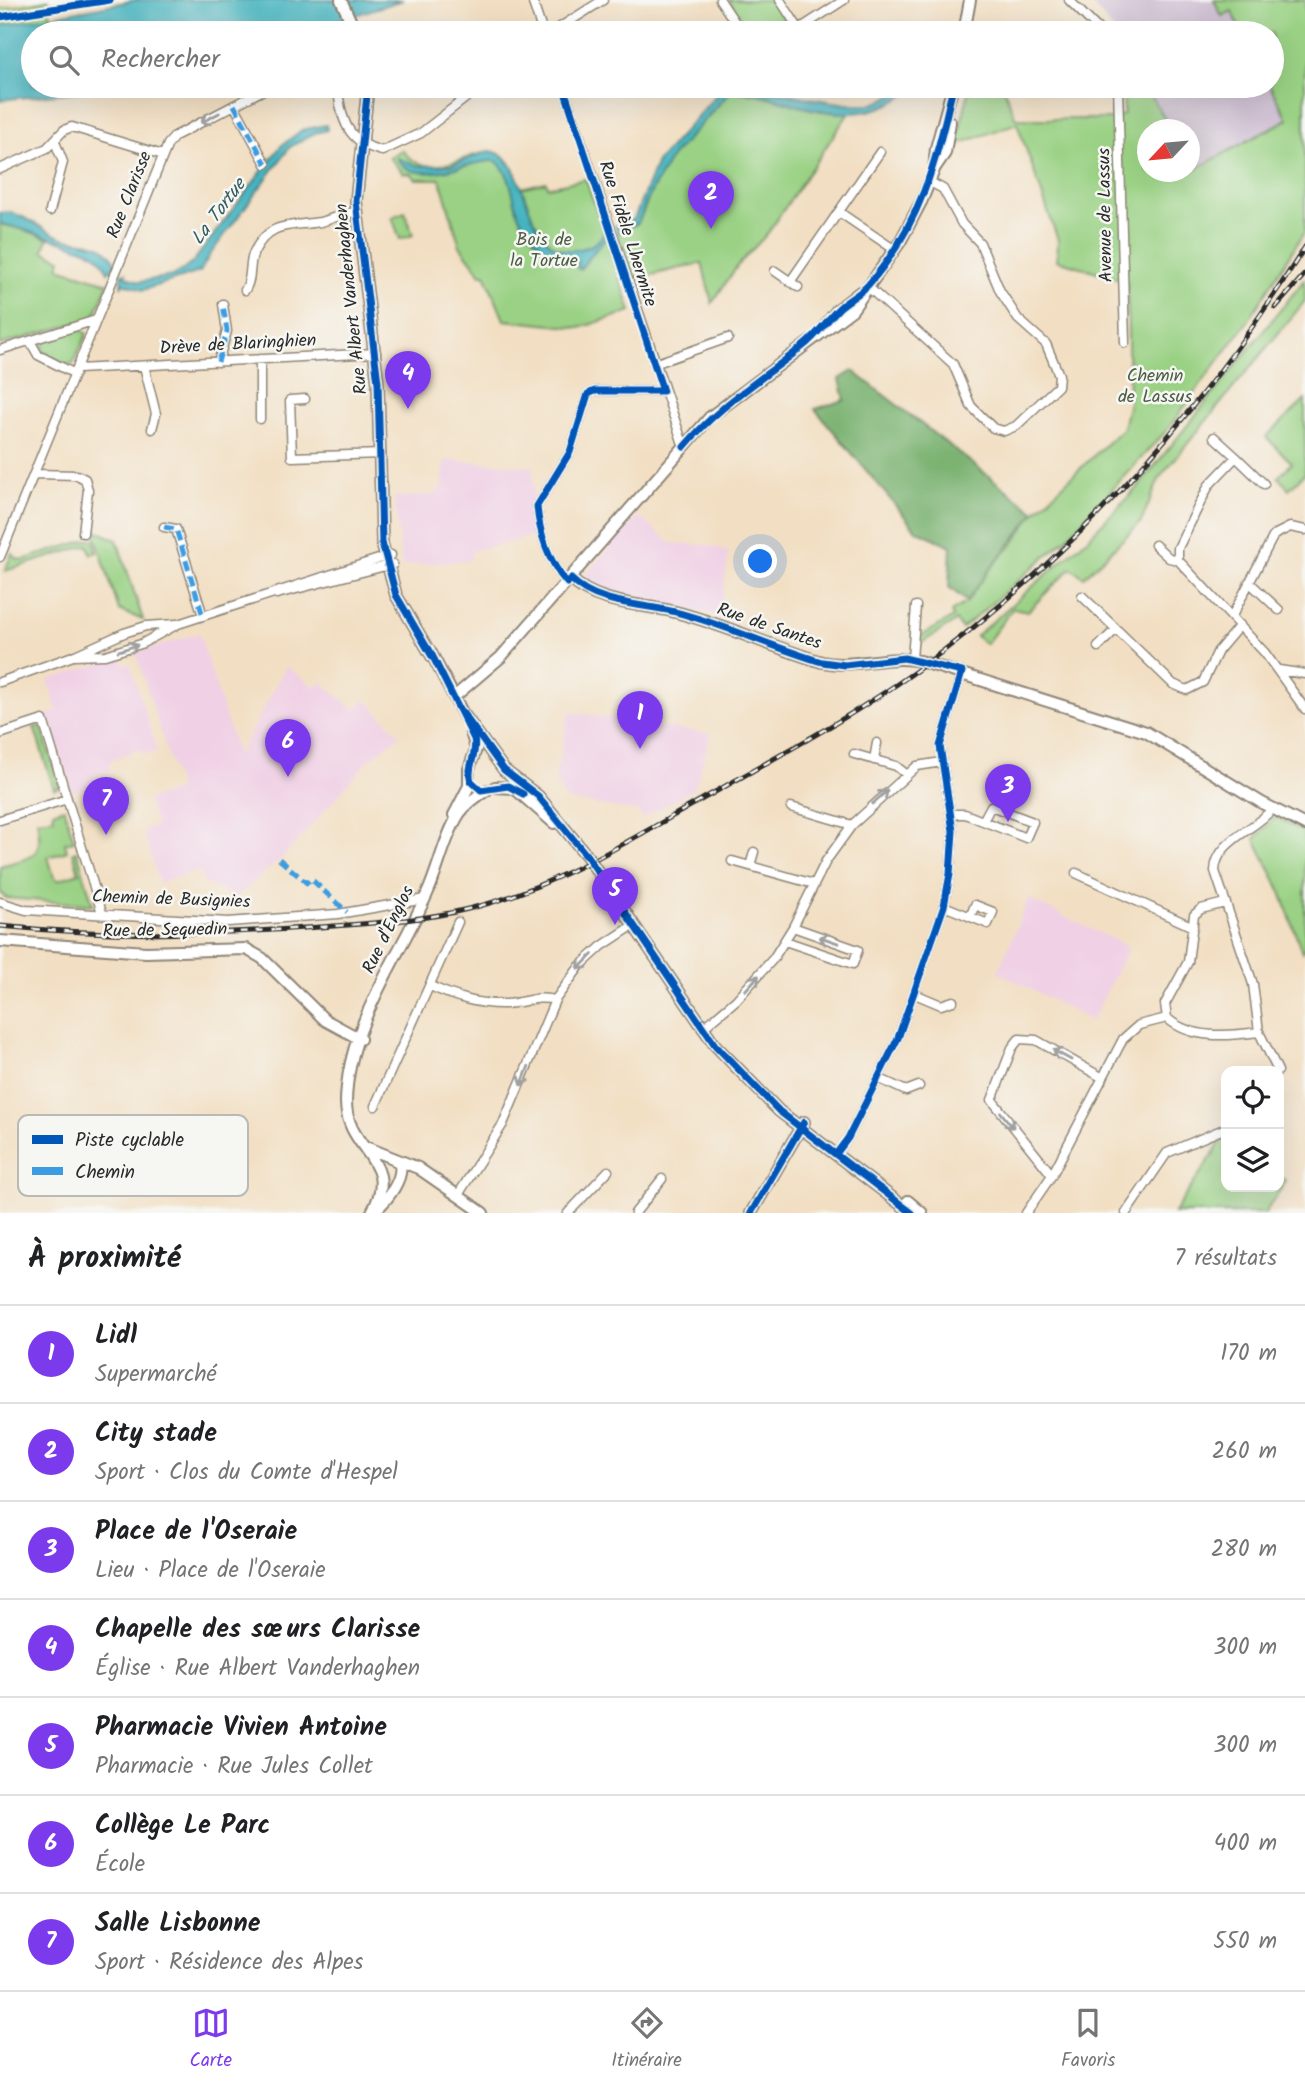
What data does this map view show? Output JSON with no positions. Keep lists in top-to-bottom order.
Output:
{
  "streets": {
    "main road": [
      "Rue Albert Vanderhaghen",
      "Rue de Santes",
      "Rue d'Englos",
      "Rue de Sequedin"
    ],
    "street": [
      "Rue Clarisse",
      "Avenue de Lassus",
      "Rue Fidèle Lhermite",
      "Drève de Blaringhien",
      "Chemin de Busignies"
    ]
  },
  "crossings": [
    ["Rue Clarisse", "Drève de Blaringhien"],
    ["Rue Albert Vanderhaghen", "Drève de Blaringhien"],
    ["Rue Albert Vanderhaghen", "Rue d'Englos"],
    ["Chemin de Busignies", "Rue d'Englos"],
    ["Rue d'Englos", "Rue de Sequedin"]
  ],
  "water": ["La Tortue"],
  "parks": ["Bois de la Tortue", "Chemin de Lassus"],
  "legend": ["Piste cyclable", "Chemin"],
  "north": "bottom left",
  "page": {
    "search": "Rechercher",
    "pins": [
      "2",
      "4",
      "1",
      "6",
      "3",
      "7",
      "5"
    ],
    "heading": ["À proximité", "7 résultats"],
    "list": [
      {
        "mark": "1",
        "name": "Lidl",
        "note": "Supermarché",
        "value": "170 m"
      },
      {
        "mark": "2",
        "name": "City stade",
        "note": "Sport · Clos du Comte d'Hespel",
        "value": "260 m"
      },
      {
        "mark": "3",
        "name": "Place de l'Oseraie",
        "note": "Lieu · Place de l'Oseraie",
        "value": "280 m"
      },
      {
        "mark": "4",
        "name": "Chapelle des sœurs Clarisse",
        "note": "Église · Rue Albert Vanderhaghen",
        "value": "300 m"
      },
      {
        "mark": "5",
        "name": "Pharmacie Vivien Antoine",
        "note": "Pharmacie · Rue Jules Collet",
        "value": "300 m"
      },
      {
        "mark": "6",
        "name": "Collège Le Parc",
        "note": "École",
        "value": "400 m"
      },
      {
        "mark": "7",
        "name": "Salle Lisbonne",
        "note": "Sport · Résidence des Alpes",
        "value": "550 m"
      }
    ],
    "nav": ["Carte", "Itinéraire", "Favoris"]
  }
}
